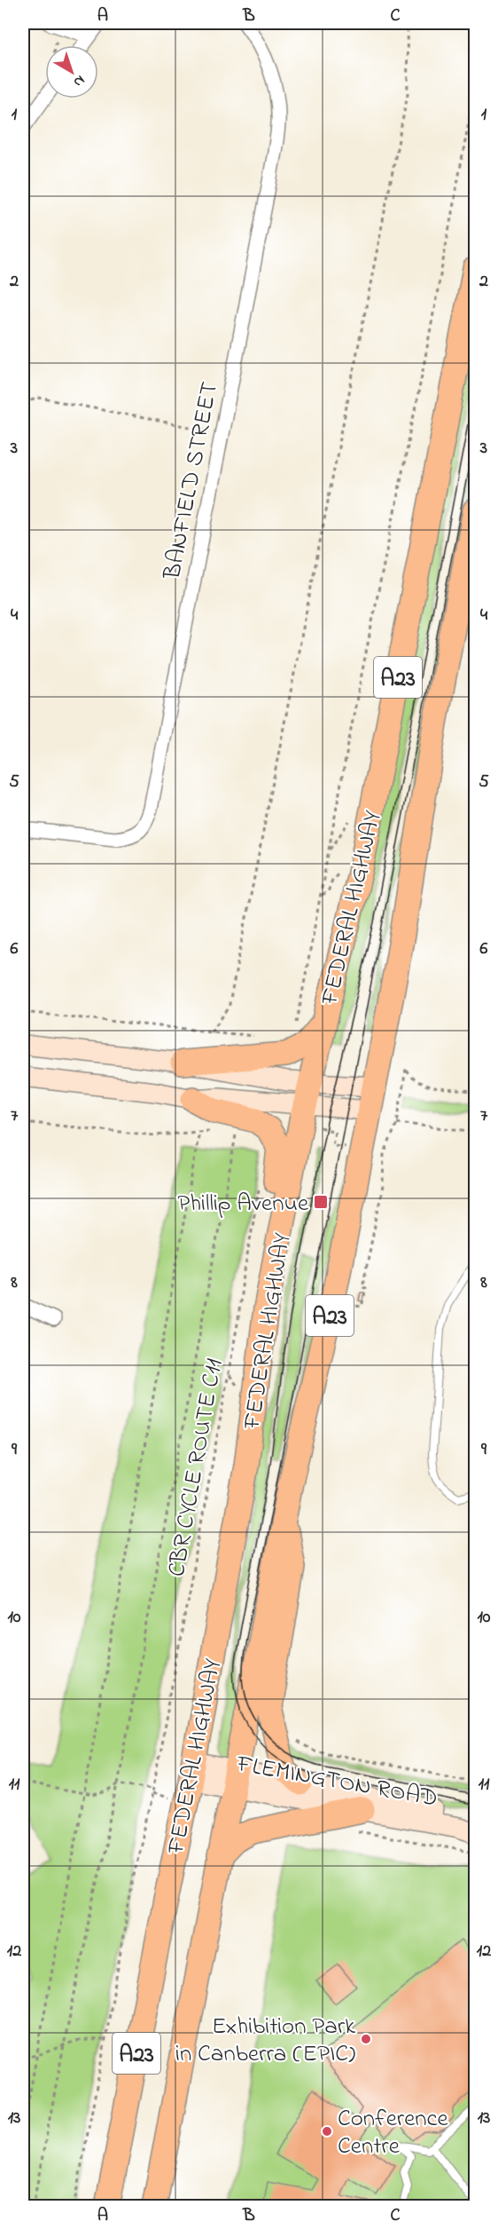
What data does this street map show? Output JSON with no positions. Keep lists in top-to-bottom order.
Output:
{
  "streets": {
    "highway": ["A23", "FEDERAL HIGHWAY"],
    "main road": ["FLEMINGTON ROAD"],
    "street": ["BANFIELD STREET"],
    "path": ["CBR CYCLE ROUTE C11"]
  },
  "crossings": [
    ["FEDERAL HIGHWAY", "FLEMINGTON ROAD"]
  ],
  "places": {
    "transit": ["Phillip Avenue"],
    "other": ["Exhibition Park in Canberra (EPIC)", "Conference Centre"]
  },
  "north": "bottom right",
  "grid": {
    "columns": ["A", "B", "C"],
    "rows": [
      "1",
      "2",
      "3",
      "4",
      "5",
      "6",
      "7",
      "8",
      "9",
      "10",
      "11",
      "12",
      "13"
    ]
  }
}
